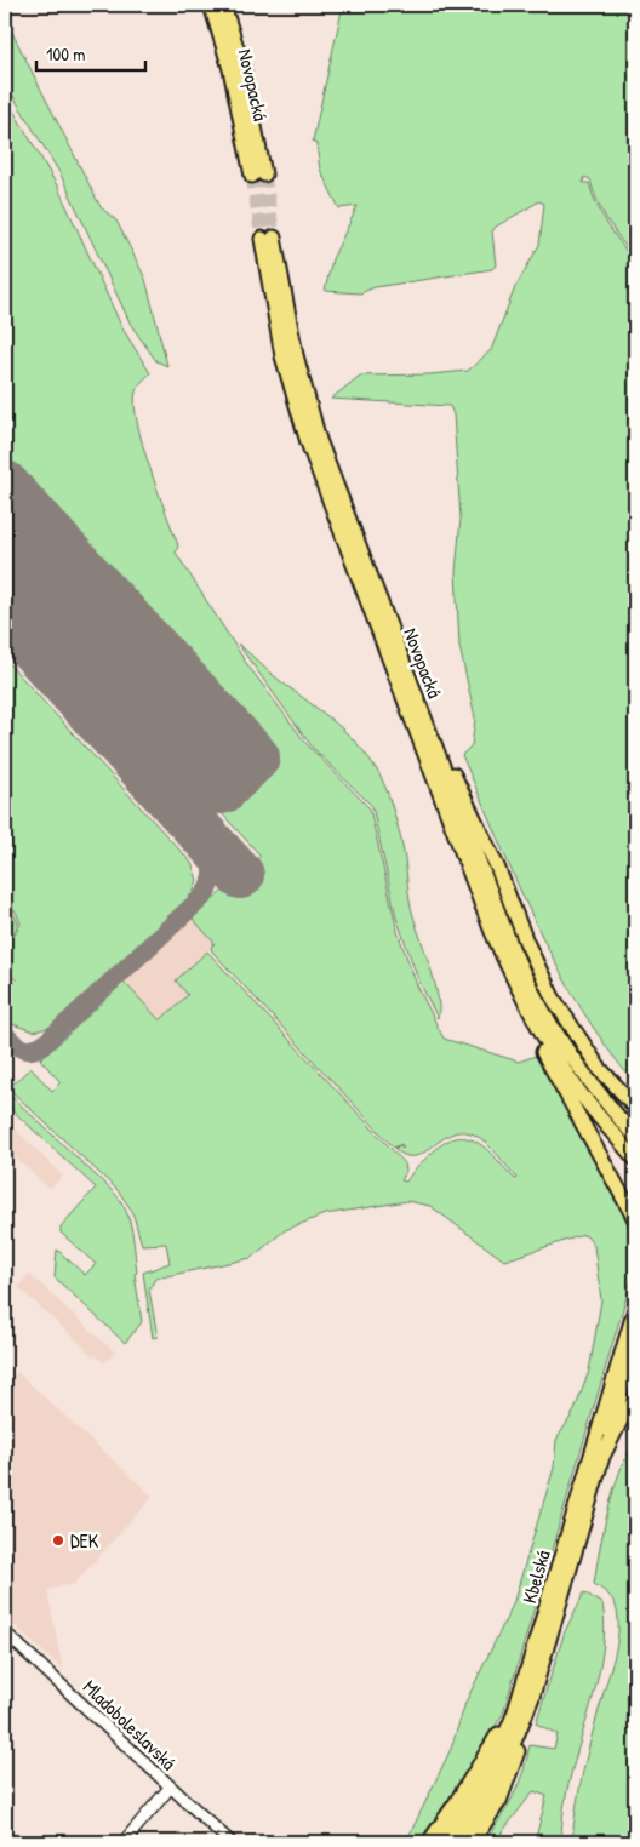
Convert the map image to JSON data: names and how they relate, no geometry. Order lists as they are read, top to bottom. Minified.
{"streets":{"highway":["Novopacká","Kbelská"],"main road":["Mladoboleslavská"]},"places":["DEK"],"scale_bar":"100 m"}
